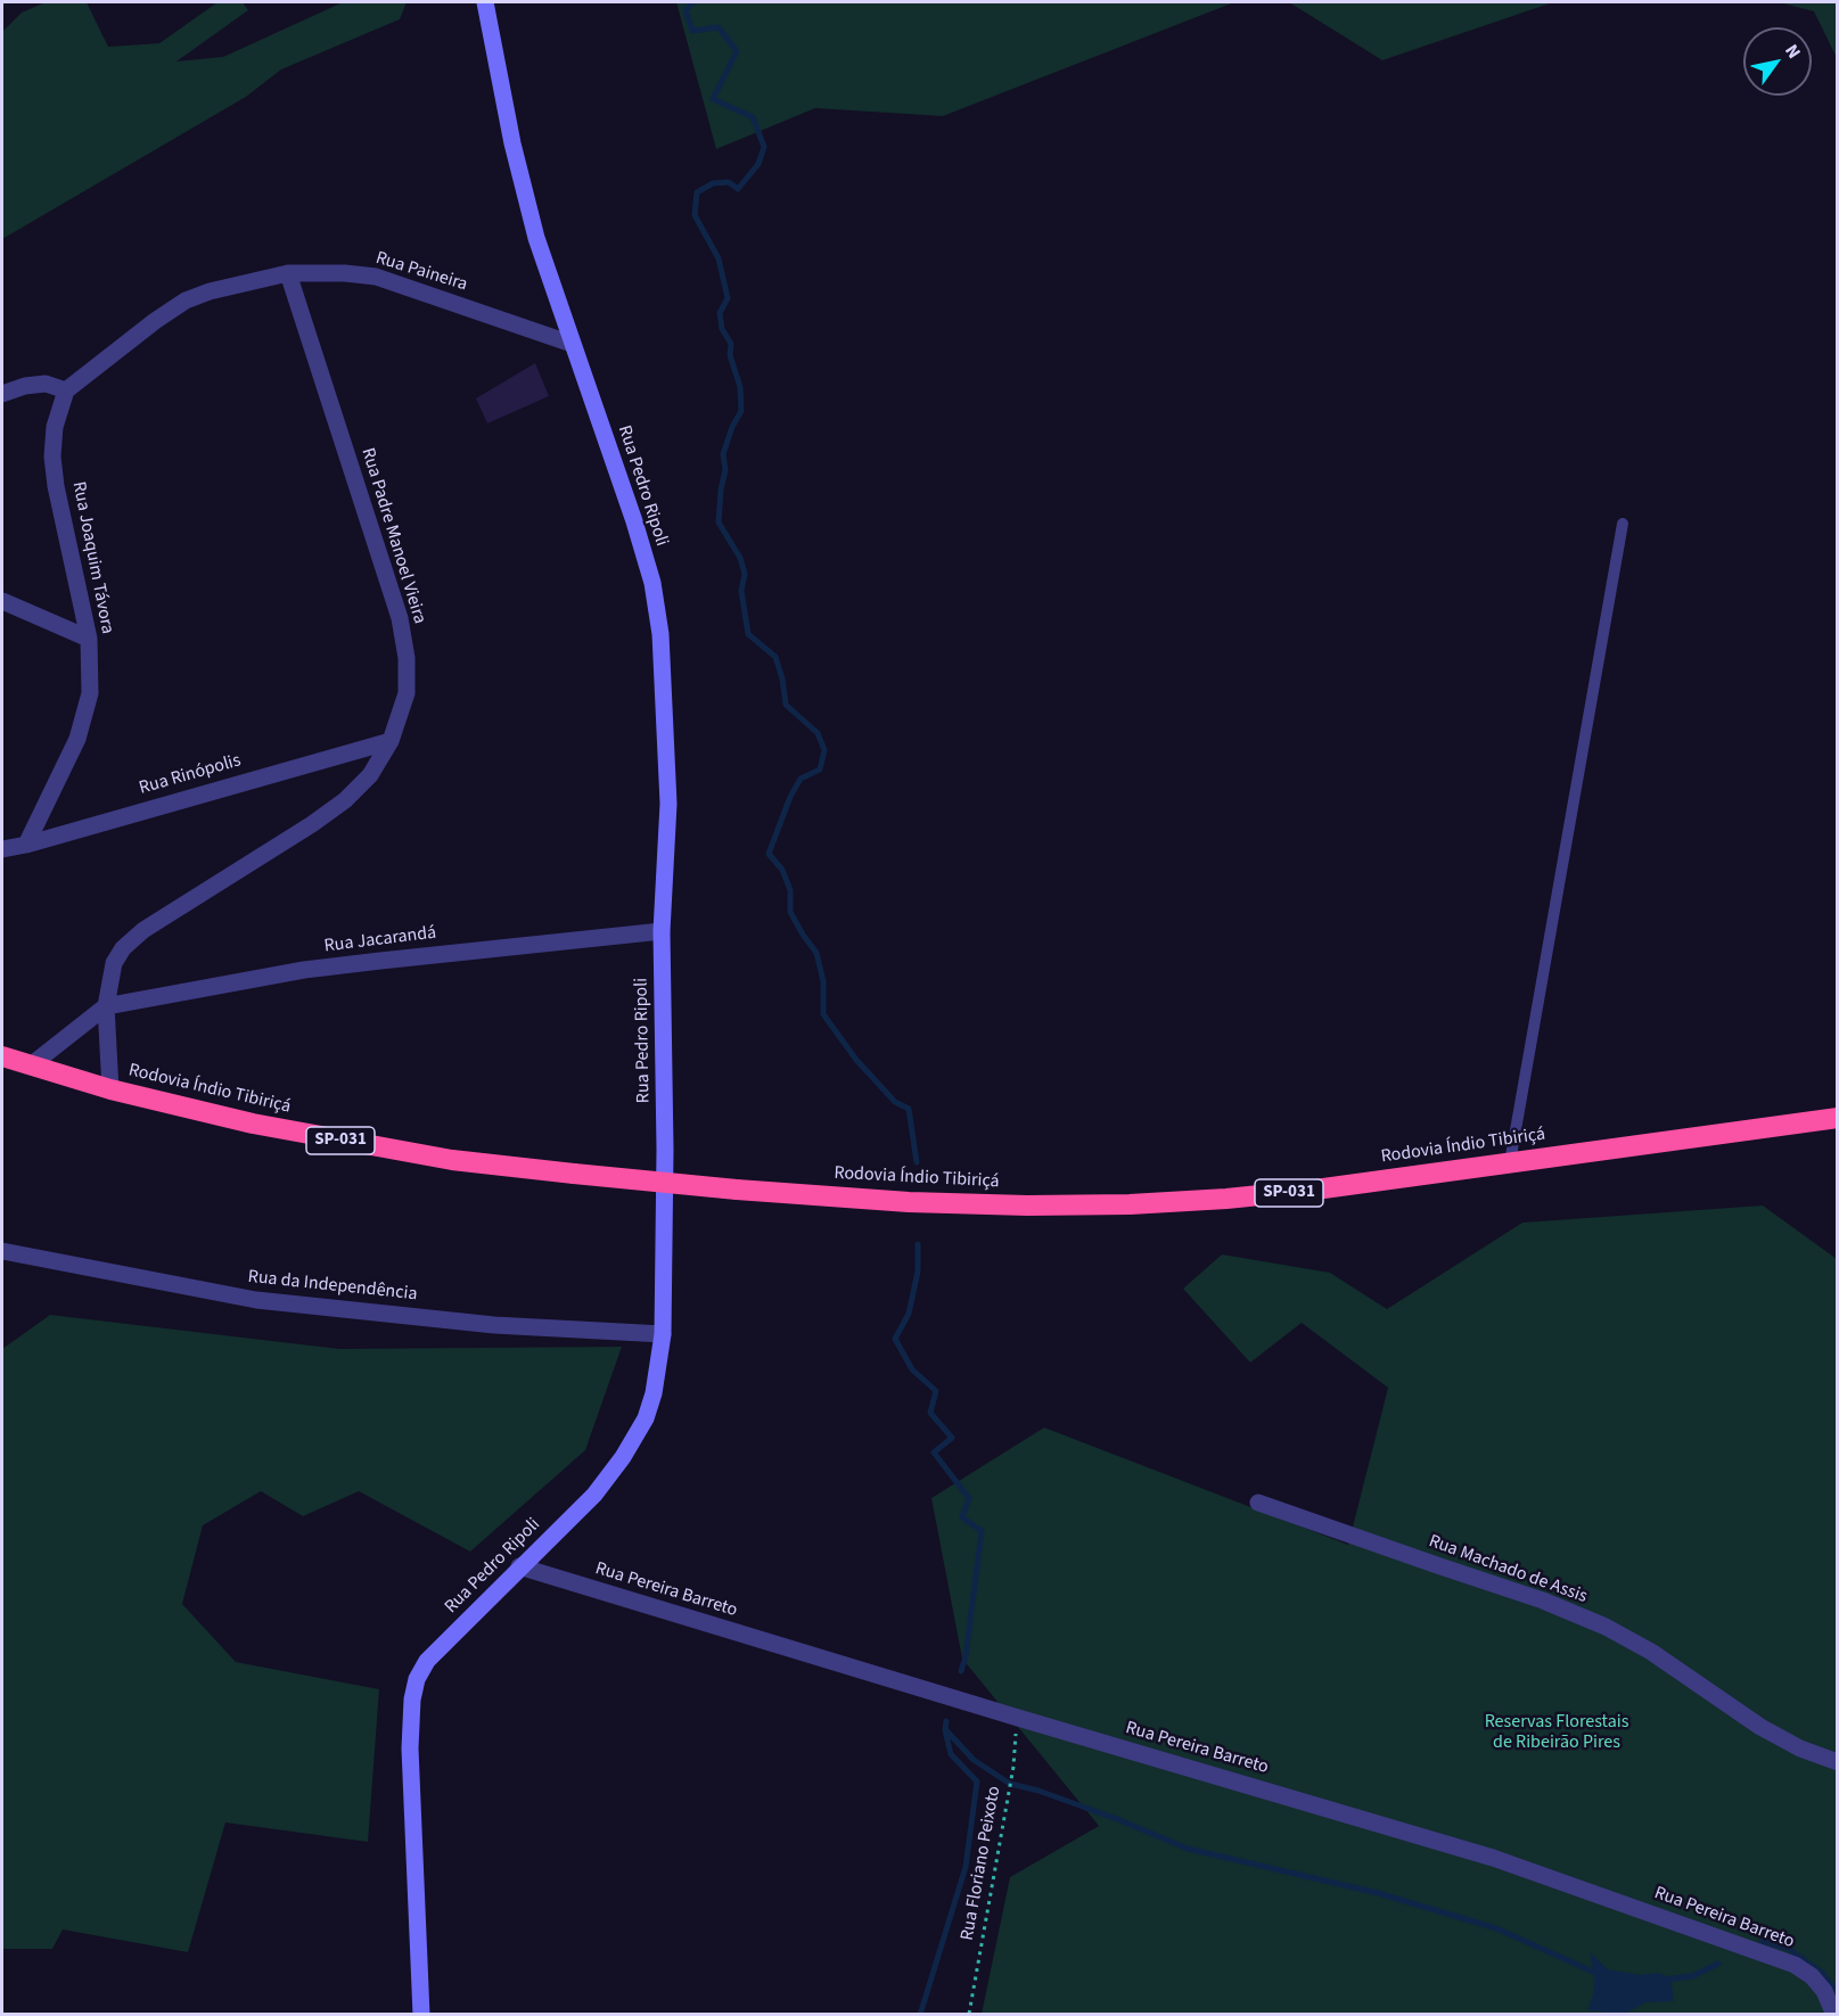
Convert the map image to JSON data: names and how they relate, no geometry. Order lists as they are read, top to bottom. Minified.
{"streets":{"highway":["Rodovia Índio Tibiriçá","SP-031"],"street":["Rua Paineira","Rua Pedro Ripoli","Rua Padre Manoel Vieira","Rua Joaquim Távora","Rua Rinópolis","Rua Jacarandá","Rua da Independência","Rua Machado de Assis","Rua Pereira Barreto"],"path":["Rua Floriano Peixoto"]},"crossings":[["Rua Paineira","Rua Pedro Ripoli"],["Rua Paineira","Rua Padre Manoel Vieira"],["Rua Paineira","Rua Joaquim Távora"],["Rua Pedro Ripoli","Rua Jacarandá"],["Rua Pedro Ripoli","Rua da Independência"],["Rua Pedro Ripoli","Rua Pereira Barreto"],["Rua Padre Manoel Vieira","Rua Rinópolis"],["Rua Padre Manoel Vieira","Rua Jacarandá"],["Rua Padre Manoel Vieira","Rodovia Índio Tibiriçá"],["Rua Joaquim Távora","Rua Rinópolis"],["Rua Pereira Barreto","Rua Floriano Peixoto"]],"parks":["Reservas Florestais de Ribeirão Pires"],"north":"top right"}
